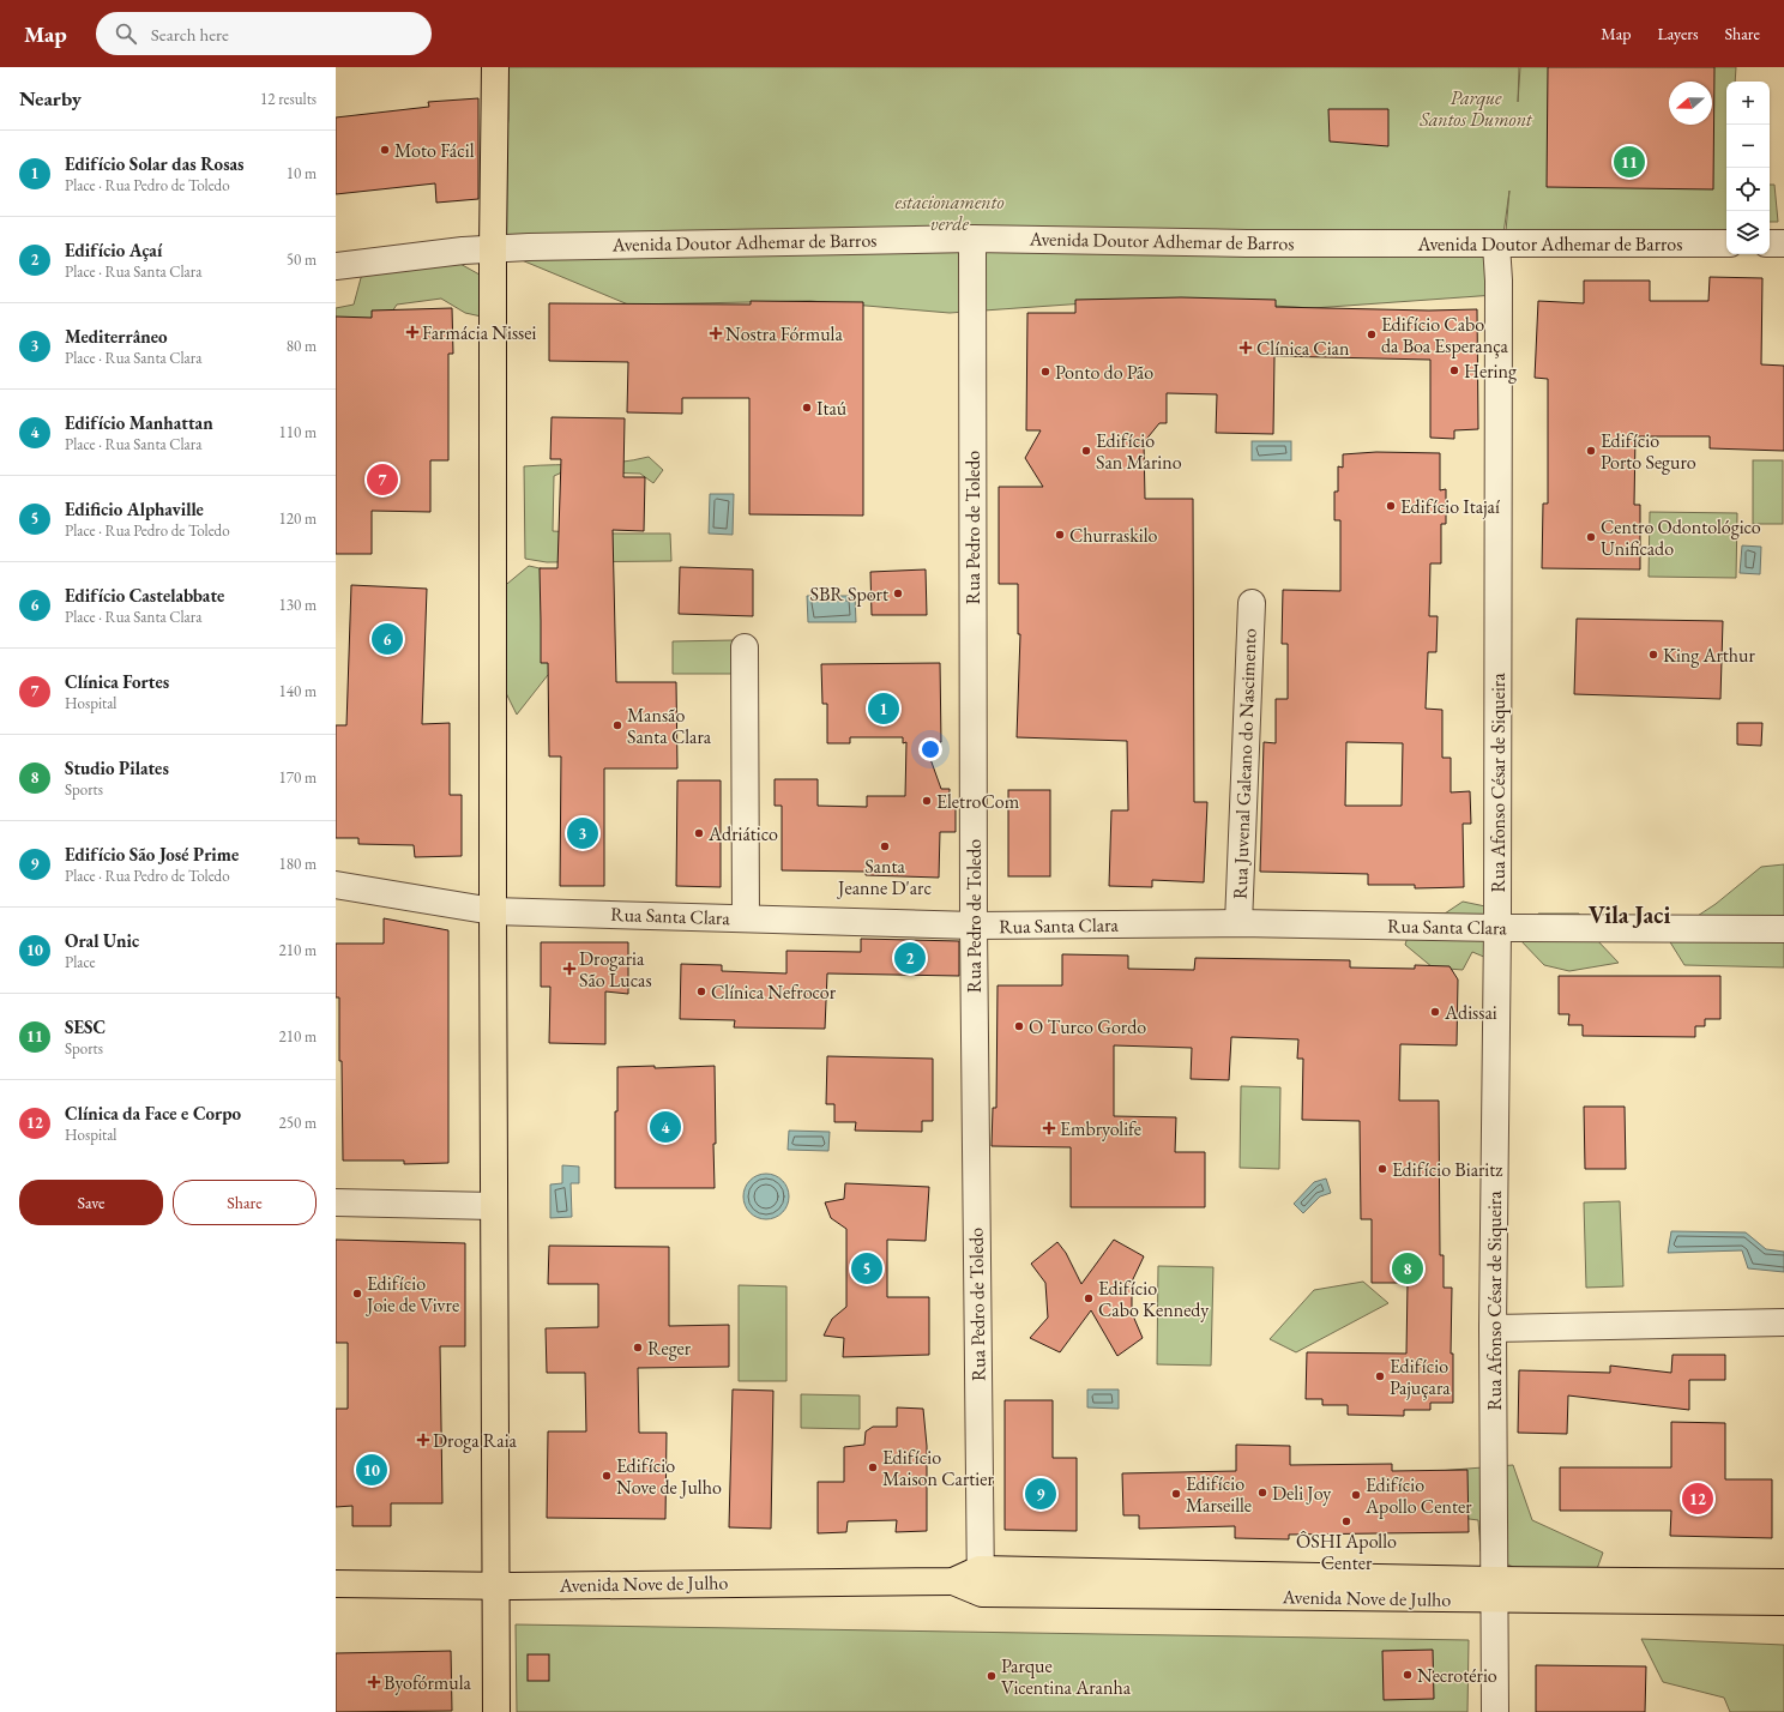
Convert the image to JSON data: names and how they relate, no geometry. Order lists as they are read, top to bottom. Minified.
{"streets":{"main road":["Avenida Nove de Julho"],"street":["Avenida Doutor Adhemar de Barros","Rua Pedro de Toledo","Rua Juvenal Galeano do Nascimento","Rua Afonso César de Siqueira","Rua Santa Clara"]},"crossings":[["Avenida Doutor Adhemar de Barros","Rua Pedro de Toledo"],["Avenida Doutor Adhemar de Barros","Rua Afonso César de Siqueira"],["Rua Pedro de Toledo","Rua Santa Clara"],["Rua Pedro de Toledo","Avenida Nove de Julho"],["Rua Juvenal Galeano do Nascimento","Rua Santa Clara"],["Rua Afonso César de Siqueira","Rua Santa Clara"],["Rua Afonso César de Siqueira","Avenida Nove de Julho"]],"districts":["Vila Jaci"],"parks":["Parque Santos Dumont","estacionamento verde"],"places":{"other":["Moto Fácil","Edifício Cabo da Boa Esperança","Hering","Ponto do Pão","Itaú","Edifício San Marino","Edifício Porto Seguro","Edifício Itajaí","Churraskilo","Centro Odontológico Unificado","SBR Sport","King Arthur","Mansão Santa Clara","EletroCom","Adriático","Santa Jeanne D'arc","Clínica Nefrocor","Adissai","O Turco Gordo","Edifício Biaritz","Edifício Joie de Vivre","Edifício Cabo Kennedy","Reger","Edifício Pajuçara","Edifício Maison Cartier","Edifício Nove de Julho","Deli Joy","Edifício Marseille","Edifício Apollo Center","ÔSHI Apollo Center","Necrotério","Parque Vicentina Aranha"],"health":["Farmácia Nissei","Nostra Fórmula","Clínica Cian","Drogaria São Lucas","Embryolife","Droga Raia","Byofórmula"]},"north":"left","page":{"header":"Map","search":"Search here","nav":["Map","Layers","Share"],"heading":["Nearby","12 results"],"map_buttons":["+","−"],"list":[{"mark":"1","name":"Edifício Solar das Rosas","note":"Place · Rua Pedro de Toledo","value":"10 m"},{"mark":"2","name":"Edifício Açaí","note":"Place · Rua Santa Clara","value":"50 m"},{"mark":"3","name":"Mediterrâneo","note":"Place · Rua Santa Clara","value":"80 m"},{"mark":"4","name":"Edifício Manhattan","note":"Place · Rua Santa Clara","value":"110 m"},{"mark":"5","name":"Edificio Alphaville","note":"Place · Rua Pedro de Toledo","value":"120 m"},{"mark":"6","name":"Edifício Castelabbate","note":"Place · Rua Santa Clara","value":"130 m"},{"mark":"7","name":"Clínica Fortes","note":"Hospital","value":"140 m"},{"mark":"8","name":"Studio Pilates","note":"Sports","value":"170 m"},{"mark":"9","name":"Edifício São José Prime","note":"Place · Rua Pedro de Toledo","value":"180 m"},{"mark":"10","name":"Oral Unic","note":"Place","value":"210 m"},{"mark":"11","name":"SESC","note":"Sports","value":"210 m"},{"mark":"12","name":"Clínica da Face e Corpo","note":"Hospital","value":"250 m"}],"pins":["11","7","6","1","3","2","4","5","8","10","9","12"],"buttons":["Save","Share"]}}
